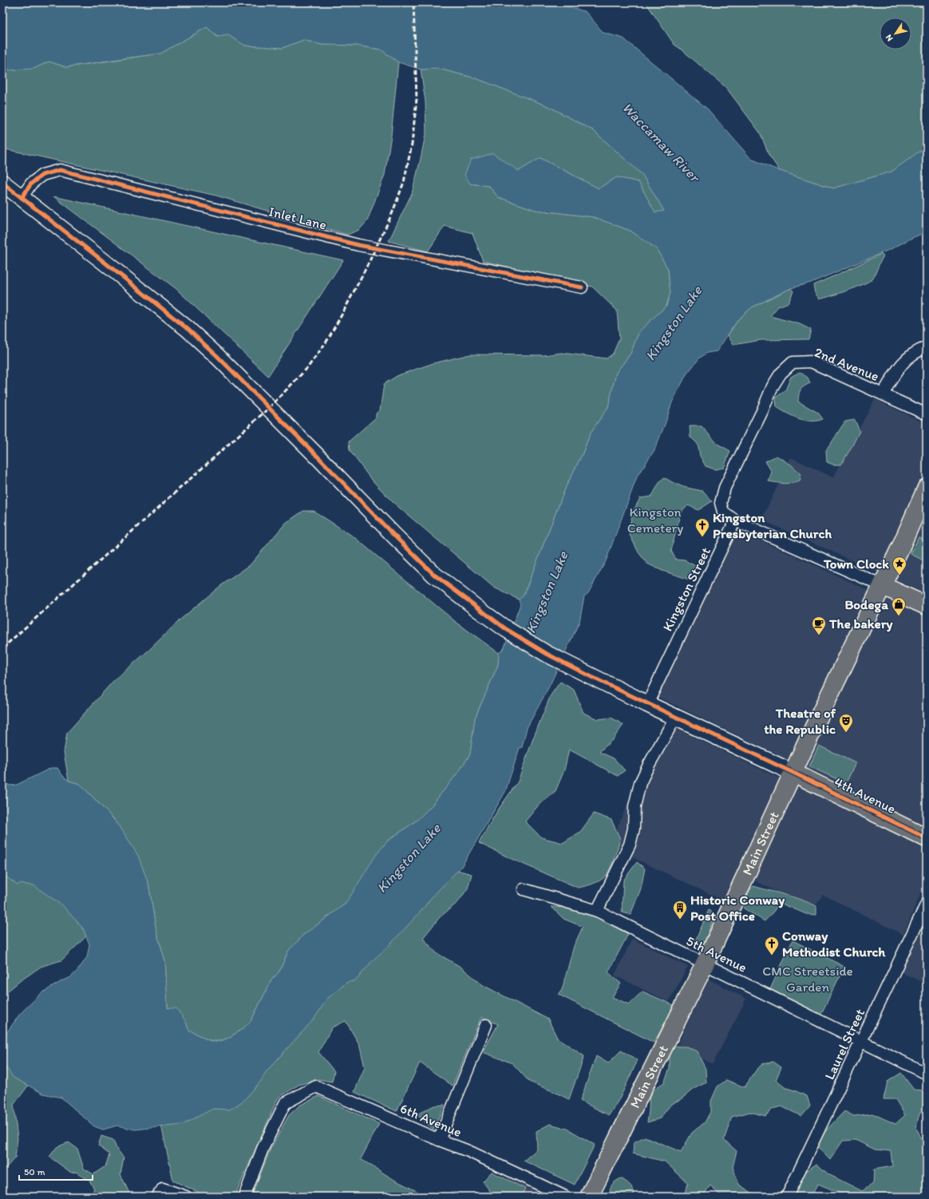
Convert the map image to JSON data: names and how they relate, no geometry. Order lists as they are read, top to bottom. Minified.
{"streets":{"main road":["4th Avenue","Main Street"],"street":["Inlet Lane","2nd Avenue","Kingston Street","5th Avenue","Laurel Street","6th Avenue"]},"crossings":[["2nd Avenue","Kingston Street"],["4th Avenue","Main Street"],["Main Street","5th Avenue"],["5th Avenue","Laurel Street"]],"water":["Waccamaw River","Kingston Lake"],"parks":["Kingston Cemetery","CMC Streetside Garden"],"places":{"church":["Kingston Presbyterian Church","Conway Methodist Church"],"place":["Town Clock"],"shop":["Bodega"],"cafe":["The bakery"],"theatre":["Theatre of the Republic"],"building":["Historic Conway Post Office"]},"scale_bar":"50 m","north":"bottom left"}
